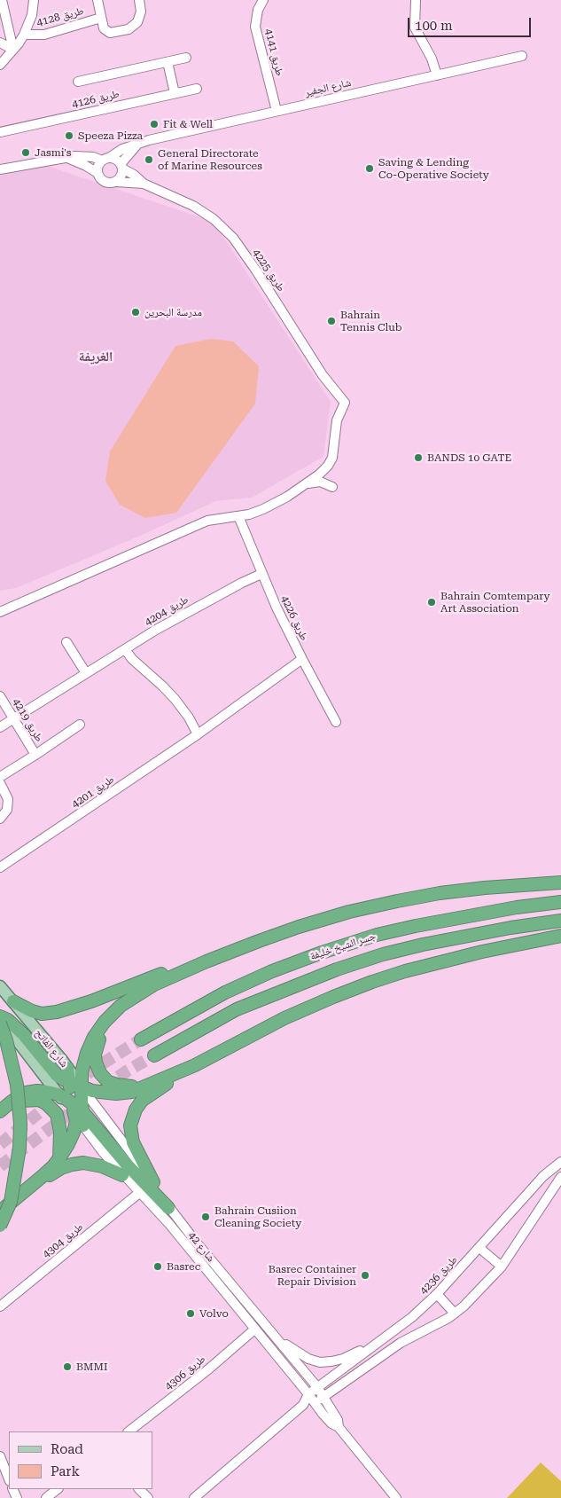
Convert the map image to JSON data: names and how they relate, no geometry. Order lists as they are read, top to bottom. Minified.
{"streets":{"highway":["جسر الشيخ خليفة"],"main road":["شارع الفاتح"],"street":["طريق 4128","طريق 4141","شارع الجفير","طريق 4126","طريق 4225","طريق 4204","طريق 4226","طريق 4219","طريق 4201","طريق 4304","شارع 42","طريق 4236","طريق 4306"]},"crossings":[["طريق 4141","شارع الجفير"],["شارع الجفير","طريق 4225"],["طريق 4204","طريق 4226"],["طريق 4204","طريق 4219"],["طريق 4226","طريق 4201"],["شارع الفاتح","شارع 42"],["طريق 4304","شارع 42"],["شارع 42","طريق 4236"],["شارع 42","طريق 4306"]],"districts":["الغريفة"],"places":["Fit & Well","Speeza Pizza","Jasmi's","General Directorate of Marine Resources","Saving & Lending Co-Operative Society","مدرسة البحرين","Bahrain Tennis Club","BANDS 10 GATE","Bahrain Comtempary Art Association","Bahrain Cusiion Cleaning Society","Basrec","Basrec Container Repair Division","Volvo","BMMI"],"legend":["Road","Park"],"scale_bar":"100 m"}
